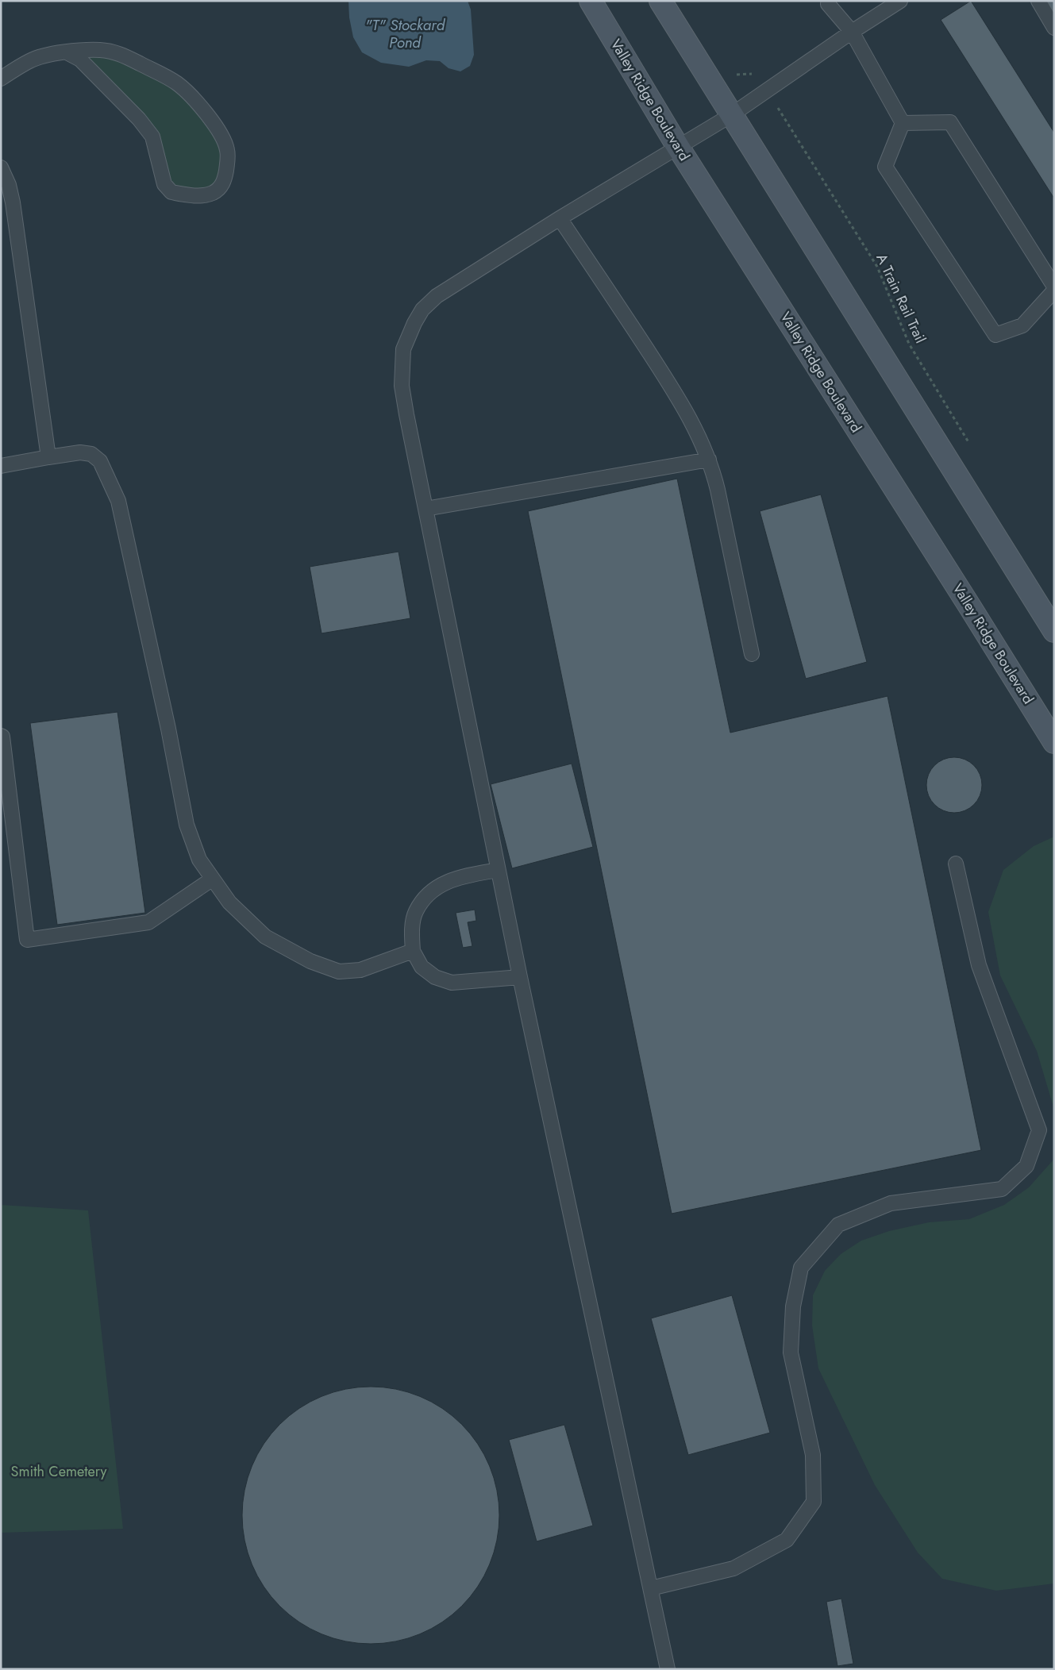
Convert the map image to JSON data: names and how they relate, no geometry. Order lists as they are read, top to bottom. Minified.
{"streets":{"main road":["Valley Ridge Boulevard"],"path":["A Train Rail Trail"]},"water":["\"T\" Stockard Pond"],"parks":["Smith Cemetery"]}
